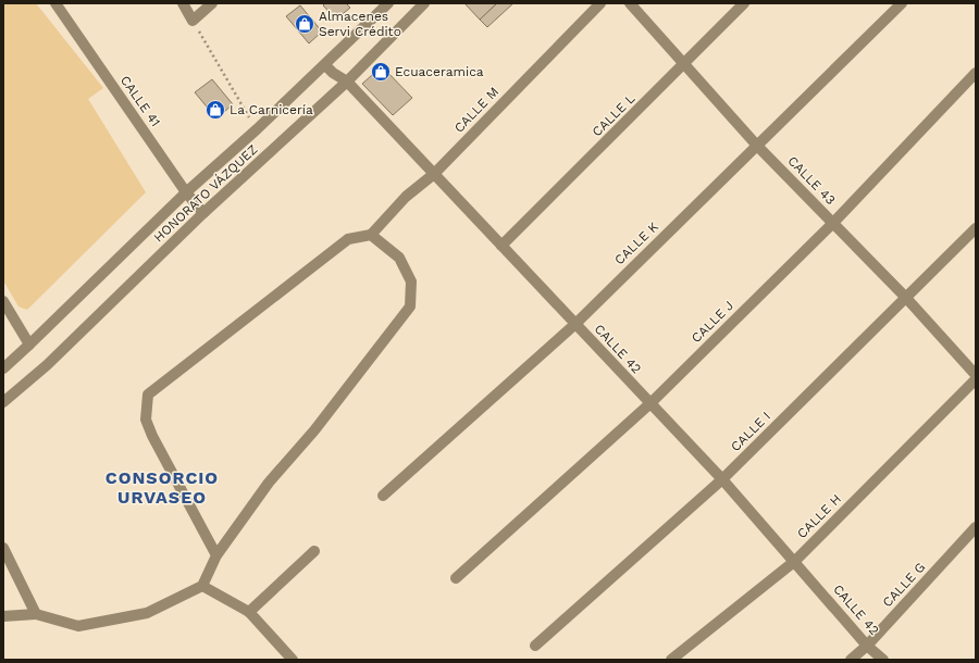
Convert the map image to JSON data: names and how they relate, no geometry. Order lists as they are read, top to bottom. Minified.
{"streets":{"street":["CALLE 41","CALLE M","CALLE L","CALLE 43","HONORATO VÁZQUEZ","CALLE K","CALLE J","CALLE 42","CALLE I","CALLE H","CALLE G"]},"crossings":[["CALLE 41","HONORATO VÁZQUEZ"],["CALLE M","CALLE 42"],["CALLE L","CALLE 43"],["CALLE L","CALLE 42"],["CALLE 43","CALLE K"],["CALLE 43","CALLE J"],["CALLE 43","CALLE I"],["HONORATO VÁZQUEZ","CALLE 42"],["CALLE K","CALLE 42"],["CALLE J","CALLE 42"],["CALLE 42","CALLE I"],["CALLE 42","CALLE H"],["CALLE 42","CALLE G"]],"districts":["CONSORCIO URVASEO"],"places":{"shop":["Almacenes Servi Crédito","Ecuaceramica","La Carnicería"]}}
